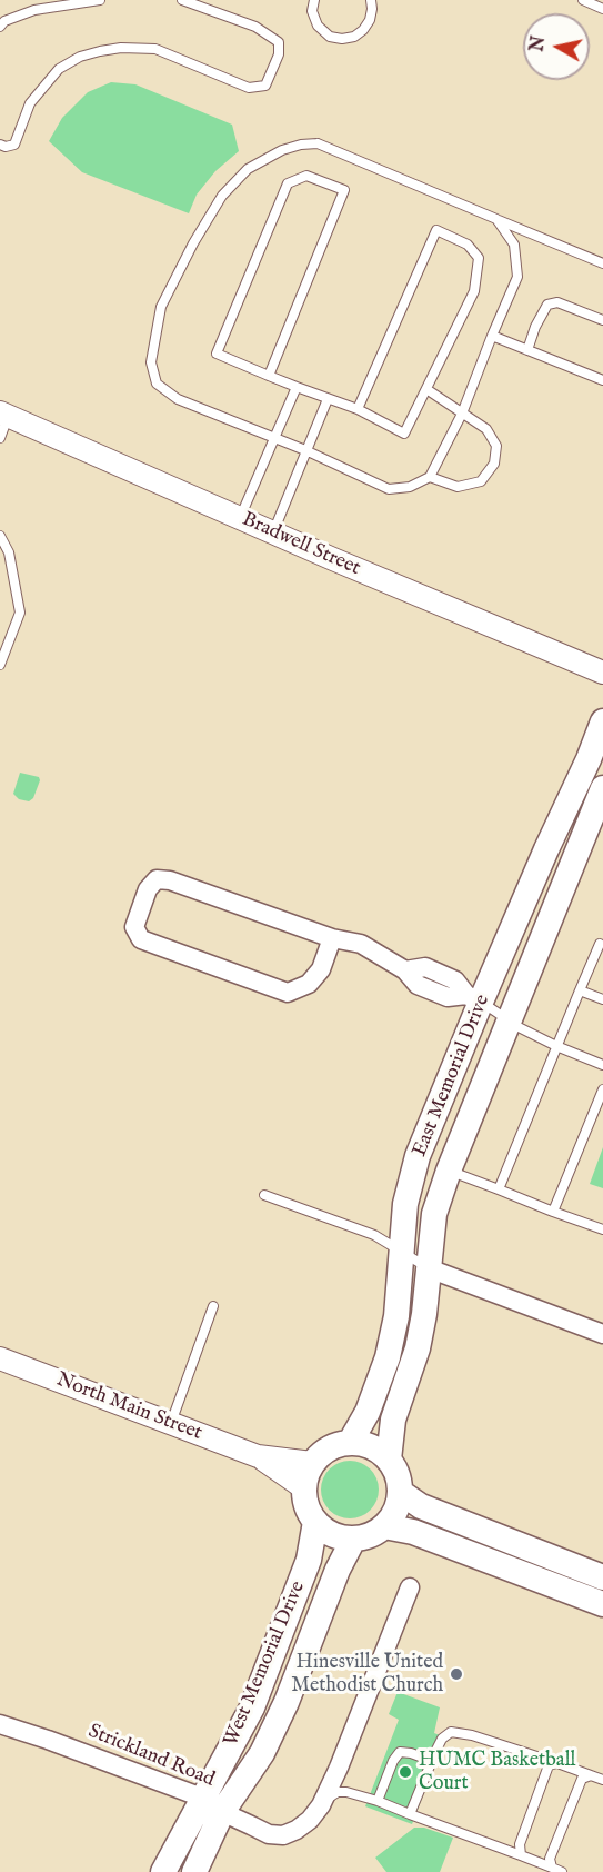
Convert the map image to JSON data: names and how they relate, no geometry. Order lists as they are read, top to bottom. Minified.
{"streets":{"main road":["East Memorial Drive","West Memorial Drive"],"street":["Bradwell Street","North Main Street","Strickland Road"]},"crossings":[["East Memorial Drive","North Main Street"],["East Memorial Drive","West Memorial Drive"],["North Main Street","West Memorial Drive"],["West Memorial Drive","Strickland Road"]],"places":["Hinesville United Methodist Church","HUMC Basketball Court"],"north":"left"}
